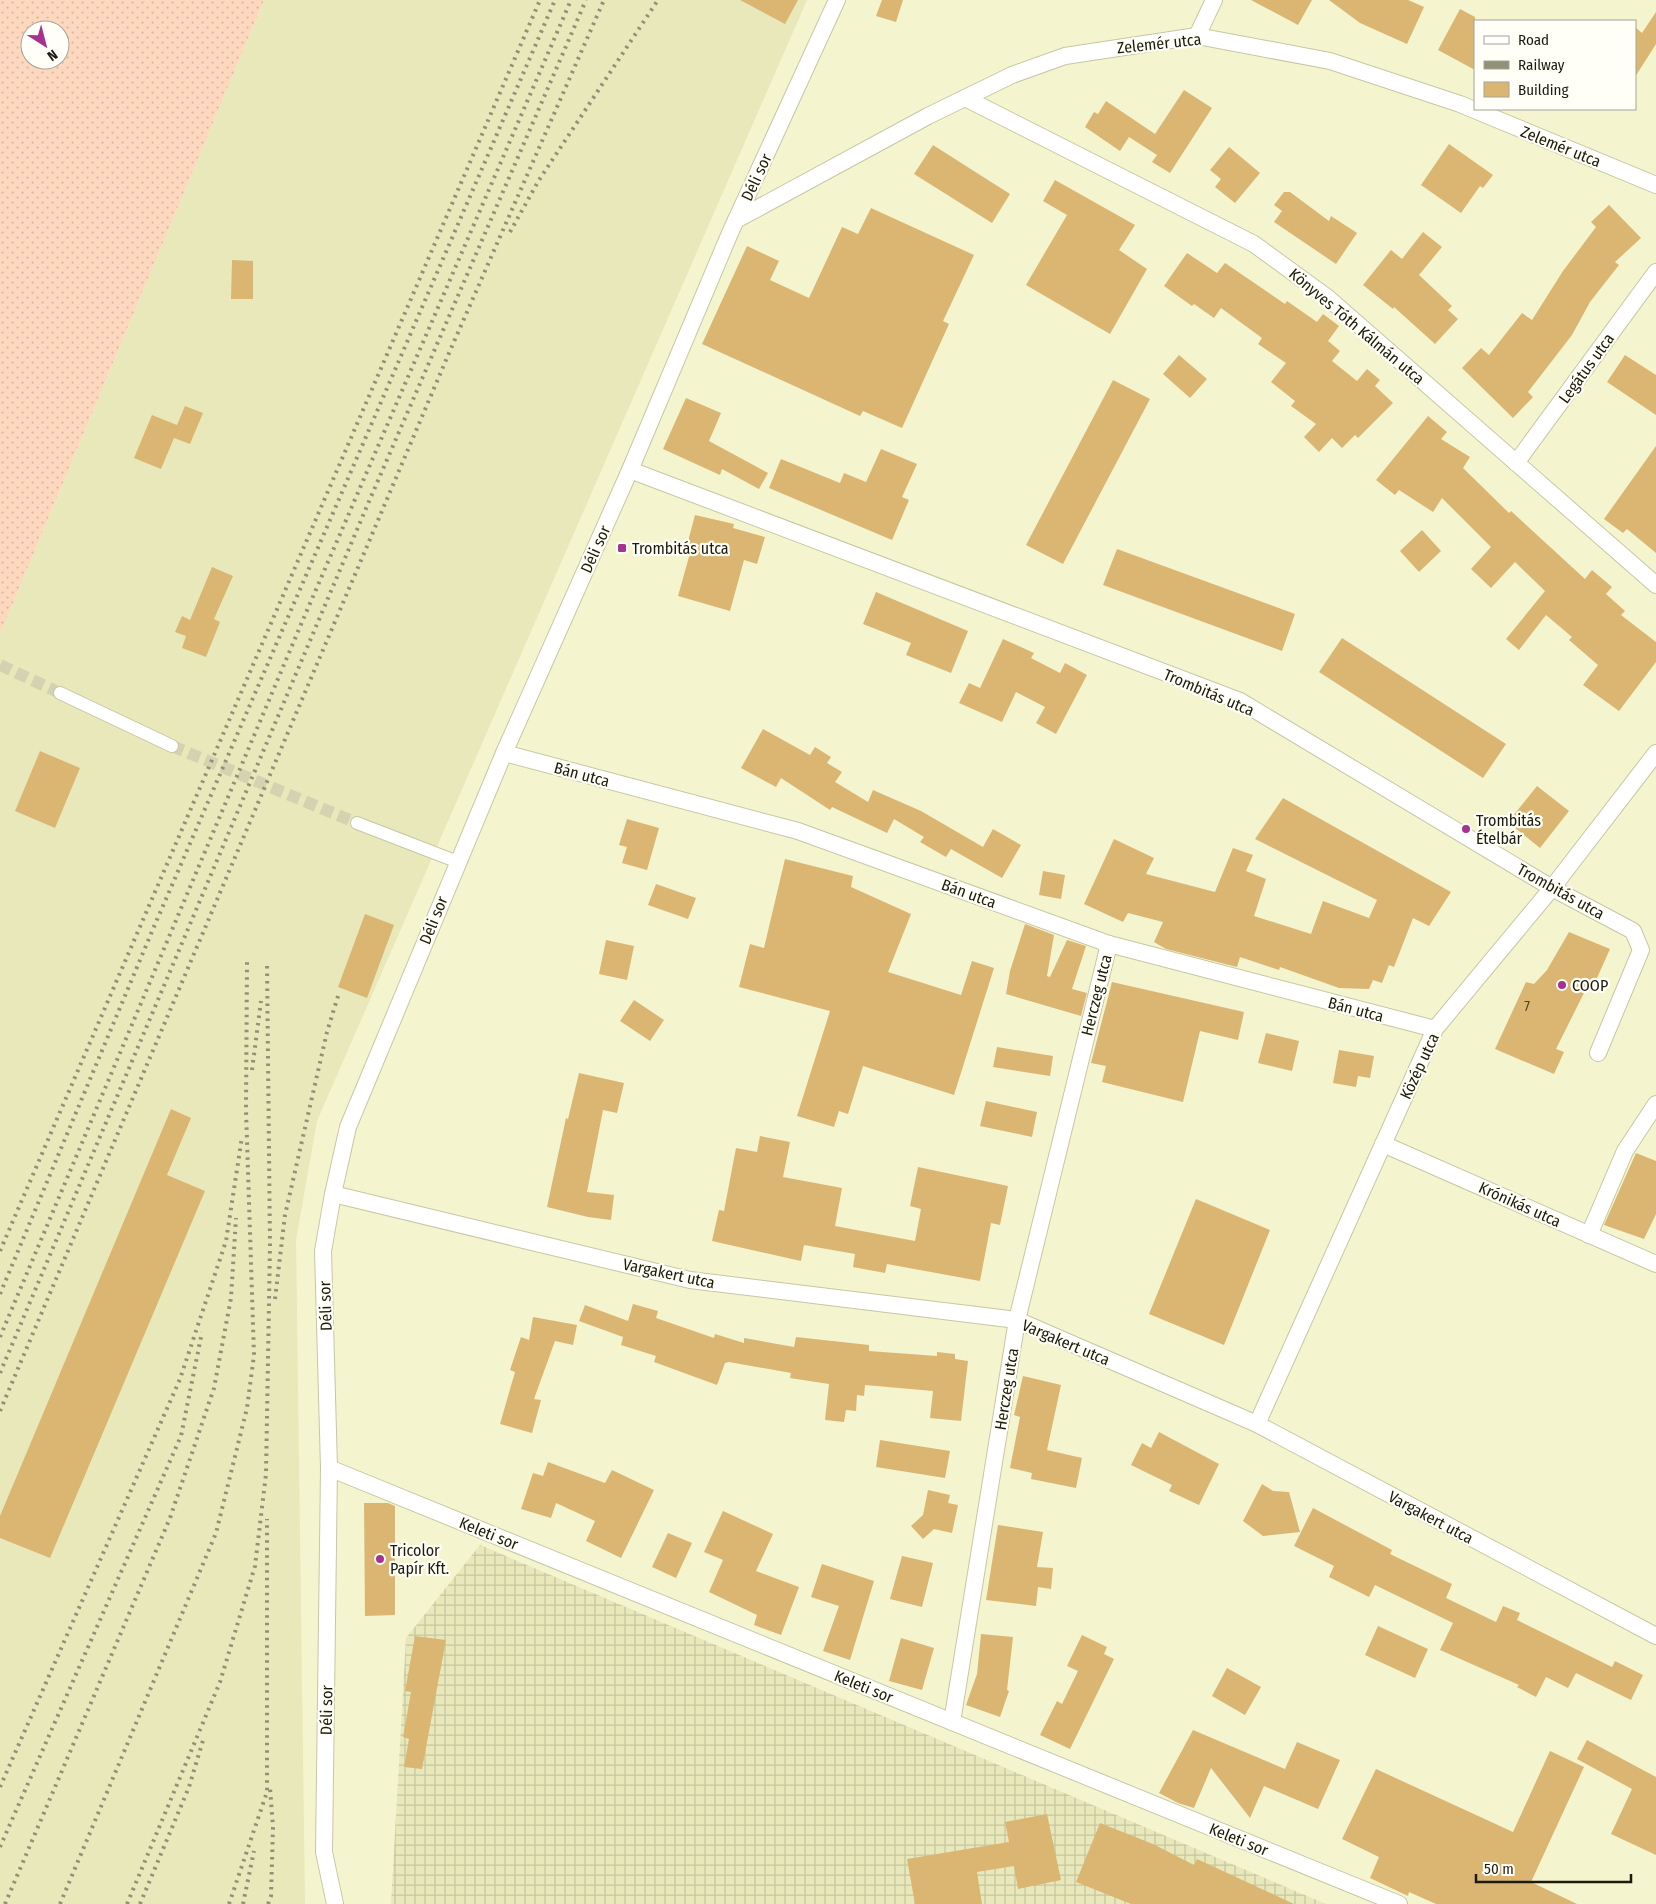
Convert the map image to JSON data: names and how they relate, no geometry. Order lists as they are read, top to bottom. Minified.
{"streets":{"street":["Zelemér utca","Déli sor","Könyves Tóth Kálmán utca","Legátus utca","Trombitás utca","Bán utca","Herczeg utca","Közép utca","Krónikás utca","Vargakert utca","Keleti sor"]},"crossings":[["Zelemér utca","Déli sor"],["Zelemér utca","Könyves Tóth Kálmán utca"],["Déli sor","Trombitás utca"],["Déli sor","Bán utca"],["Déli sor","Vargakert utca"],["Déli sor","Keleti sor"],["Könyves Tóth Kálmán utca","Legátus utca"],["Trombitás utca","Közép utca"],["Bán utca","Herczeg utca"],["Bán utca","Közép utca"],["Herczeg utca","Vargakert utca"],["Herczeg utca","Keleti sor"],["Közép utca","Krónikás utca"],["Közép utca","Vargakert utca"]],"places":{"transit":["Trombitás utca"],"other":["Trombitás Ételbár","COOP","Tricolor Papír Kft."]},"house_numbers":["7"],"legend":["Road","Railway","Building"],"scale_bar":"50 m","north":"bottom right"}
